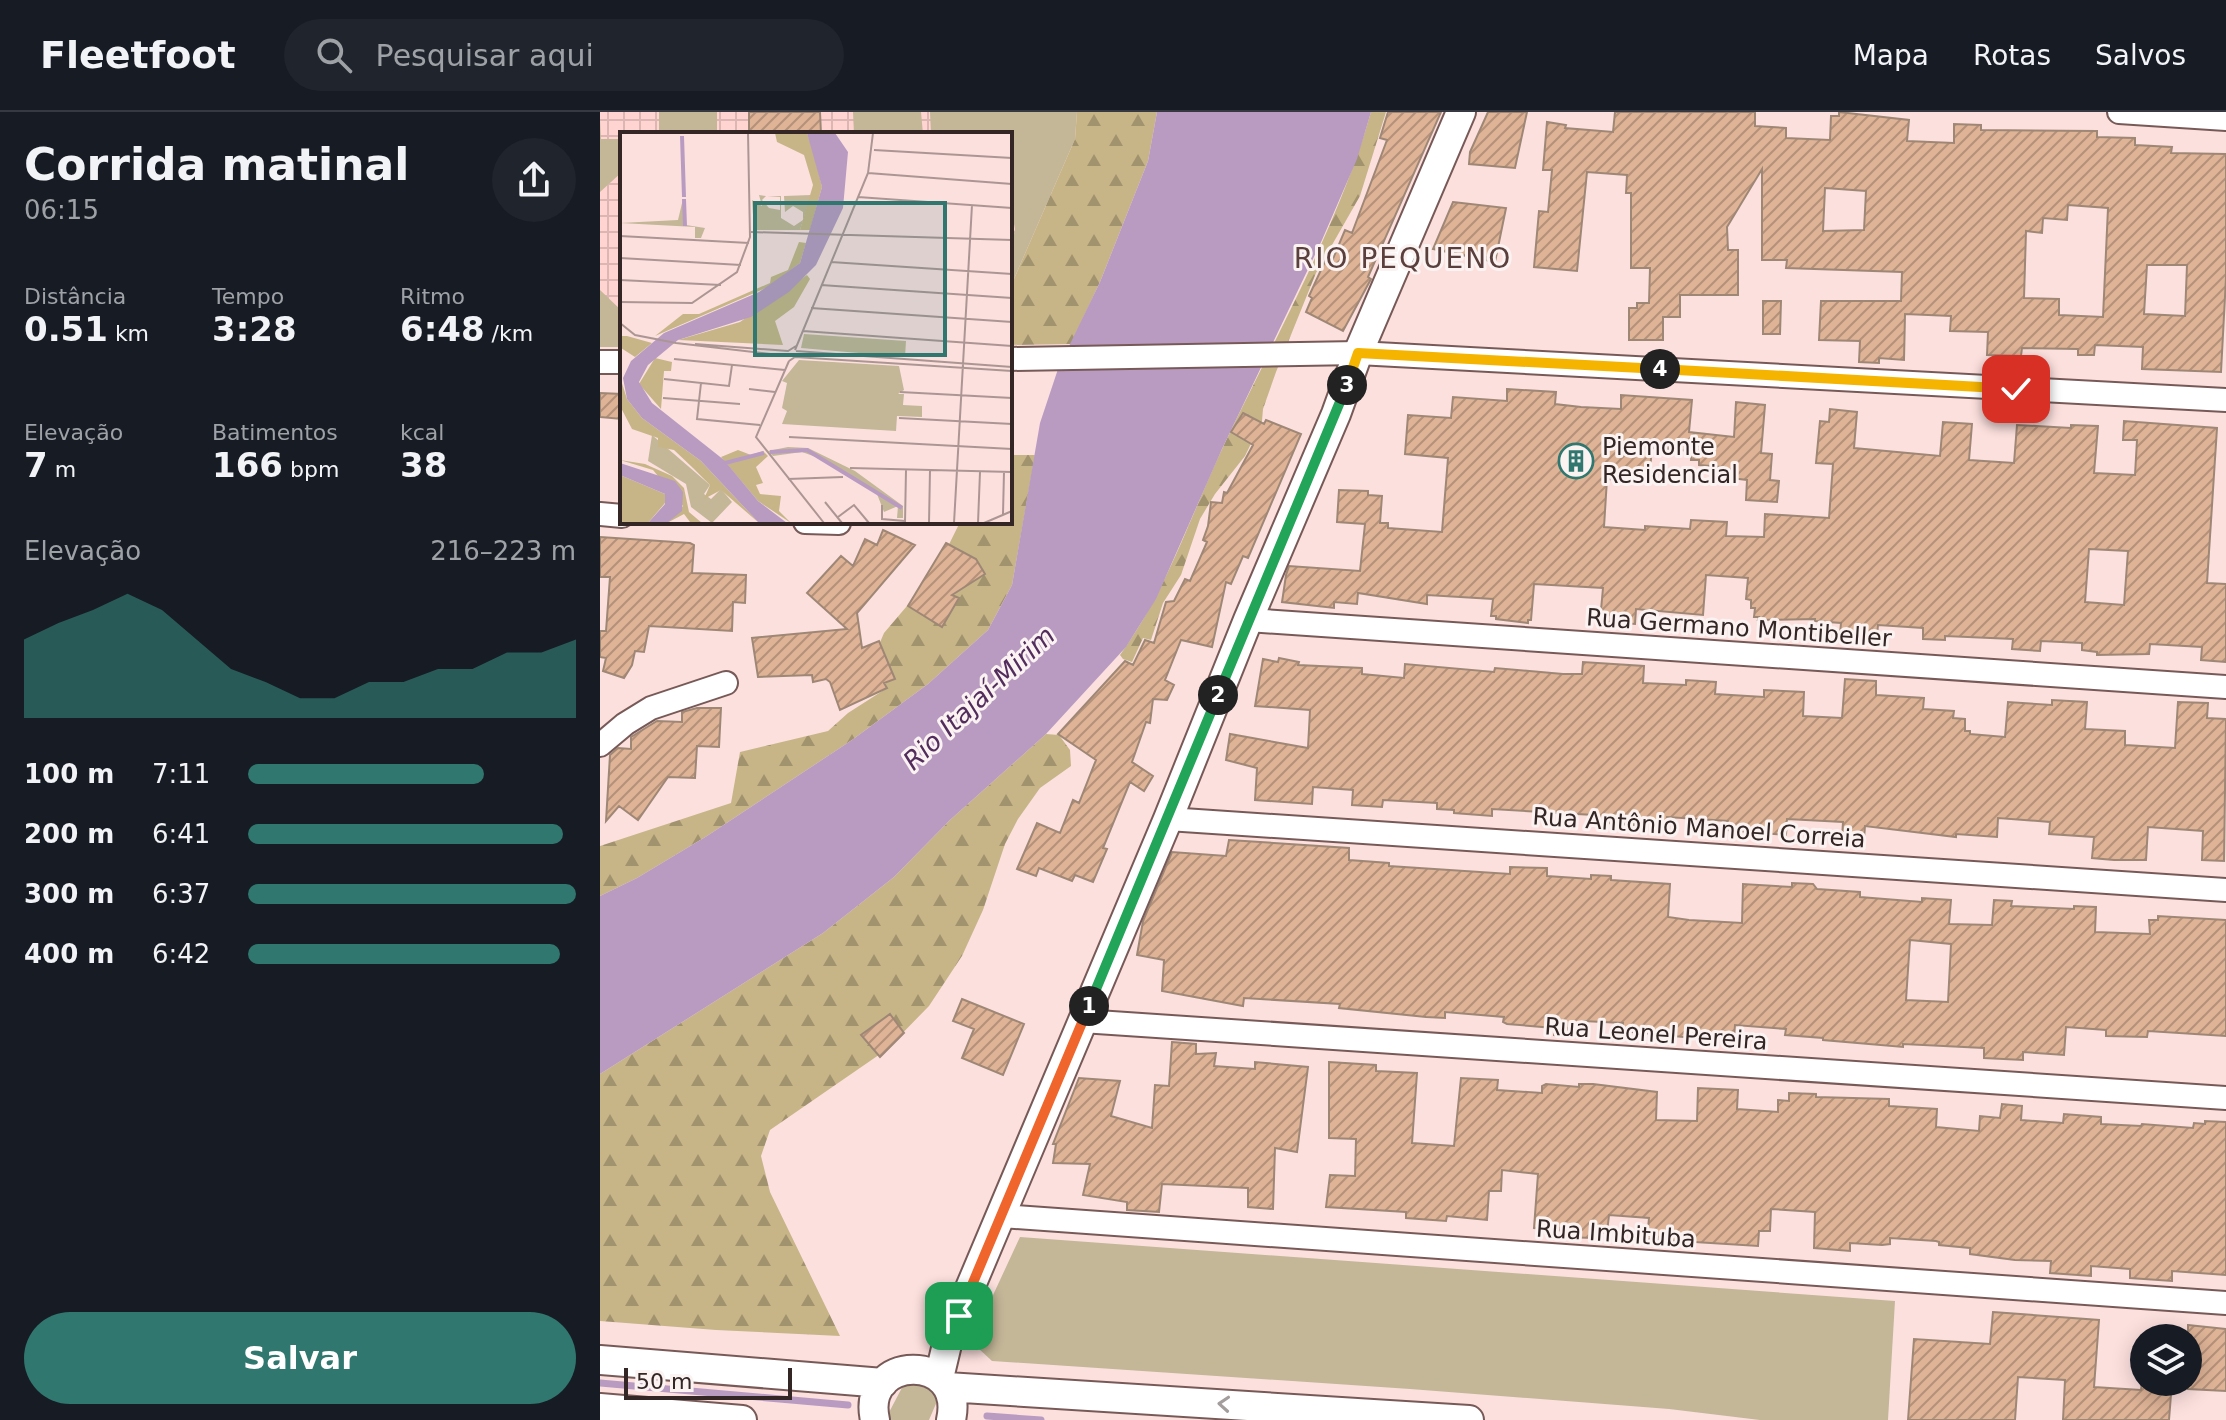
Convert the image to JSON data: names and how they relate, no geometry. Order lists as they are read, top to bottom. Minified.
{"streets":{"street":["Rua Germano Montibeller","Rua Antônio Manoel Correia","Rua Leonel Pereira","Rua Imbituba"]},"districts":["RIO PEQUENO"],"water":["Rio Itajaí-Mirim"],"places":{"building":["Piemonte Residencial"]},"scale_bar":"50 m","page":{"header":"Fleetfoot","search":"Pesquisar aqui","nav":["Mapa","Rotas","Salvos"],"heading":["Corrida matinal","06:15"],"stats":[["Distância","0.51 km"],["Tempo","3:28"],["Ritmo","6:48 /km"],["Elevação","7 m"],["Batimentos","166 bpm"],["kcal","38"]],"pins":["4","3","2","1"],"chart":["Elevação","216–223 m"],"list":[{"name":"100 m","note":"7:11"},{"name":"200 m","note":"6:41"},{"name":"300 m","note":"6:37"},{"name":"400 m","note":"6:42"}],"buttons":"Salvar","scale":"50 m"}}
